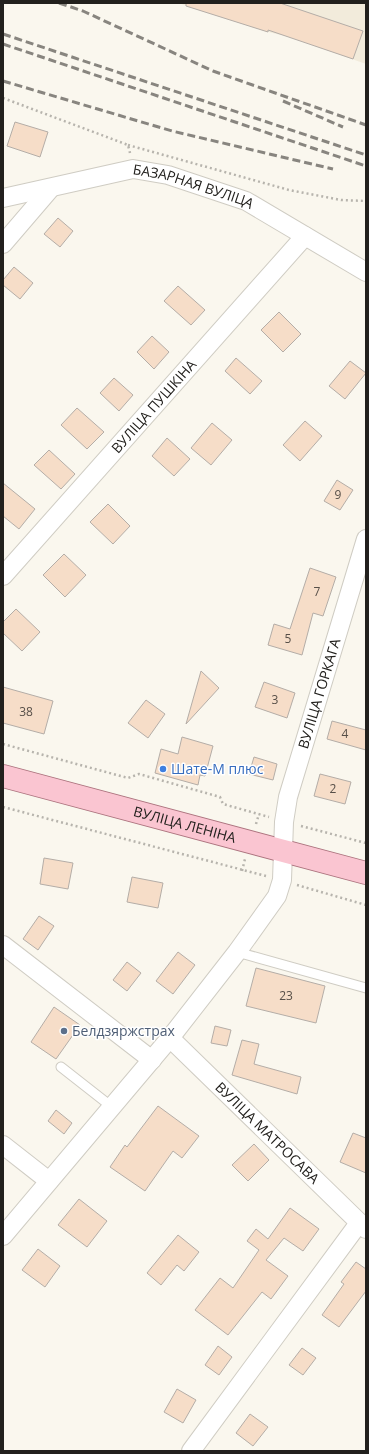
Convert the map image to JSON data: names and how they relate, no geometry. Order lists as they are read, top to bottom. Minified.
{"streets":{"main road":["ВУЛІЦА ЛЕНІНА"],"street":["БАЗАРНАЯ ВУЛІЦА","ВУЛІЦА ПУШКІНА","ВУЛІЦА ГОРКАГА","ВУЛІЦА МАТРОСАВА"]},"crossings":[["БАЗАРНАЯ ВУЛІЦА","ВУЛІЦА ПУШКІНА"],["ВУЛІЦА ГОРКАГА","ВУЛІЦА ЛЕНІНА"],["ВУЛІЦА ГОРКАГА","ВУЛІЦА МАТРОСАВА"]],"places":["Шате-М плюс","Белдзяржстрах"],"house_numbers":["9","7","5","3","38","4","2","23"]}
